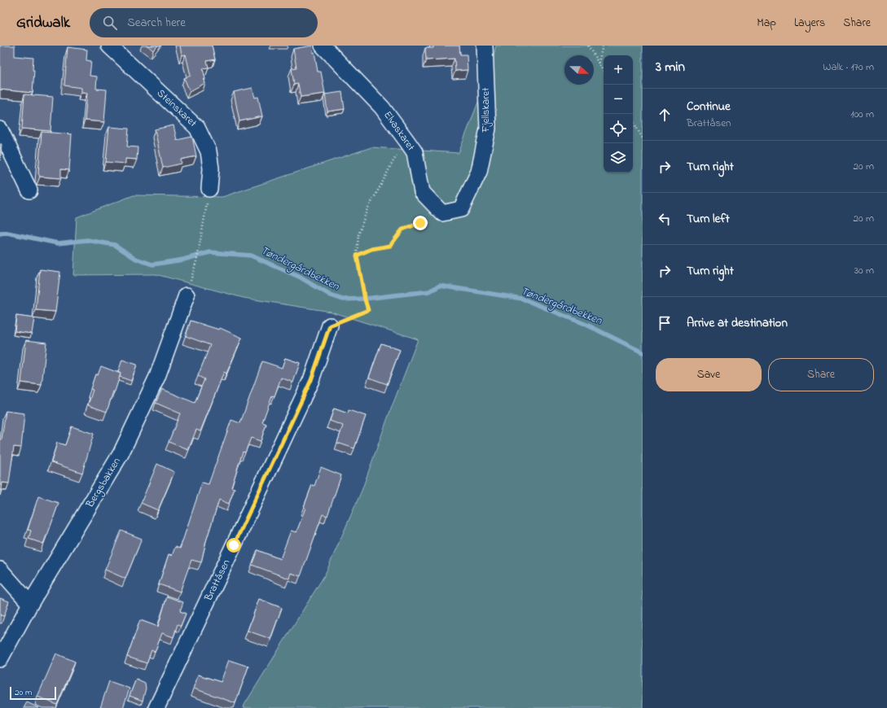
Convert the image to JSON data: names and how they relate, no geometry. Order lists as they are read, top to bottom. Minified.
{"streets":{"street":["Steinskaret","Fjellskaret","Elvaskaret","Bergsbakken","Brattåsen"]},"crossings":[["Fjellskaret","Elvaskaret"]],"water":["Tøndergårdbekken"],"scale_bar":"20 m","north":"right","page":{"header":"Gridwalk","search":"Search here","nav":["Map","Layers","Share"],"heading":["3 min","Walk · 170 m"],"map_buttons":["+","−"],"list":[["Continue","Brattåsen","100 m"],["Turn right","20 m"],["Turn left","20 m"],["Turn right","30 m"],"Arrive at destination"],"buttons":["Save","Share"],"scale":"20 m"}}
